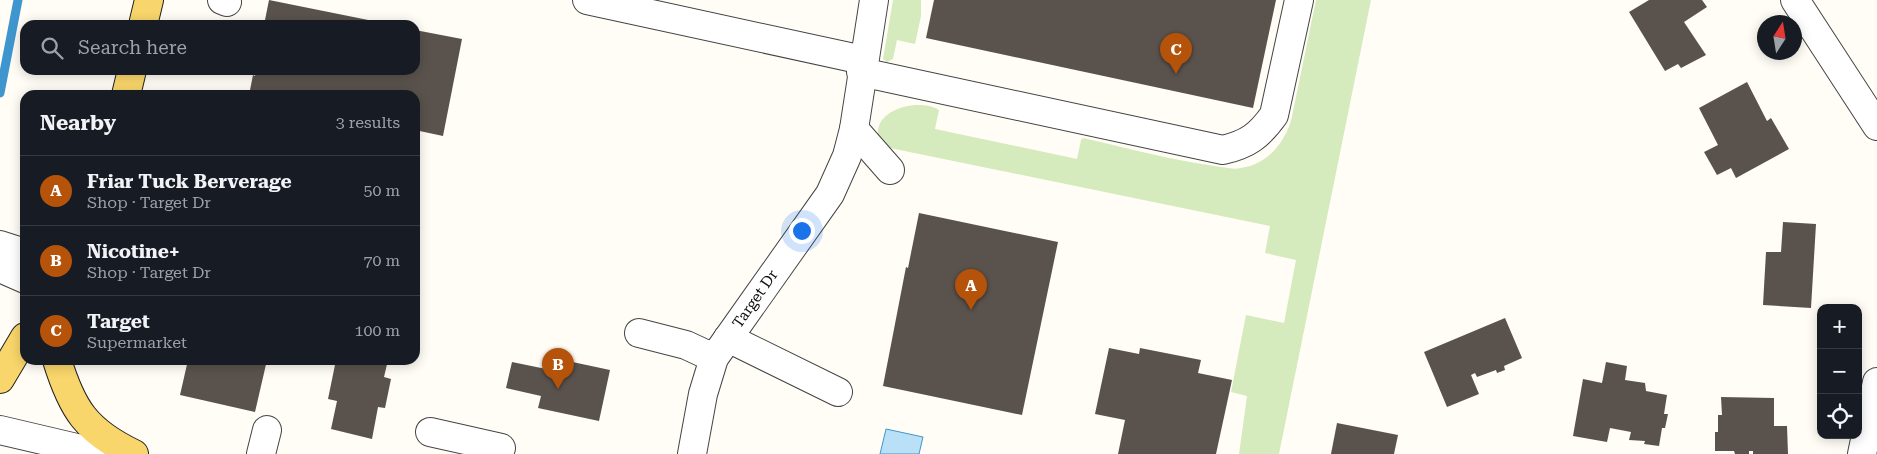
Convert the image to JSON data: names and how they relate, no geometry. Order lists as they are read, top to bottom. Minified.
{"streets":{"street":["Target Dr"]},"north":"top","page":{"search":"Search here","pins":["C","A","B"],"heading":["Nearby","3 results"],"list":[{"mark":"A","name":"Friar Tuck Berverage","note":"Shop · Target Dr","value":"50 m"},{"mark":"B","name":"Nicotine+","note":"Shop · Target Dr","value":"70 m"},{"mark":"C","name":"Target","note":"Supermarket","value":"100 m"}],"map_buttons":["+","−"]}}
